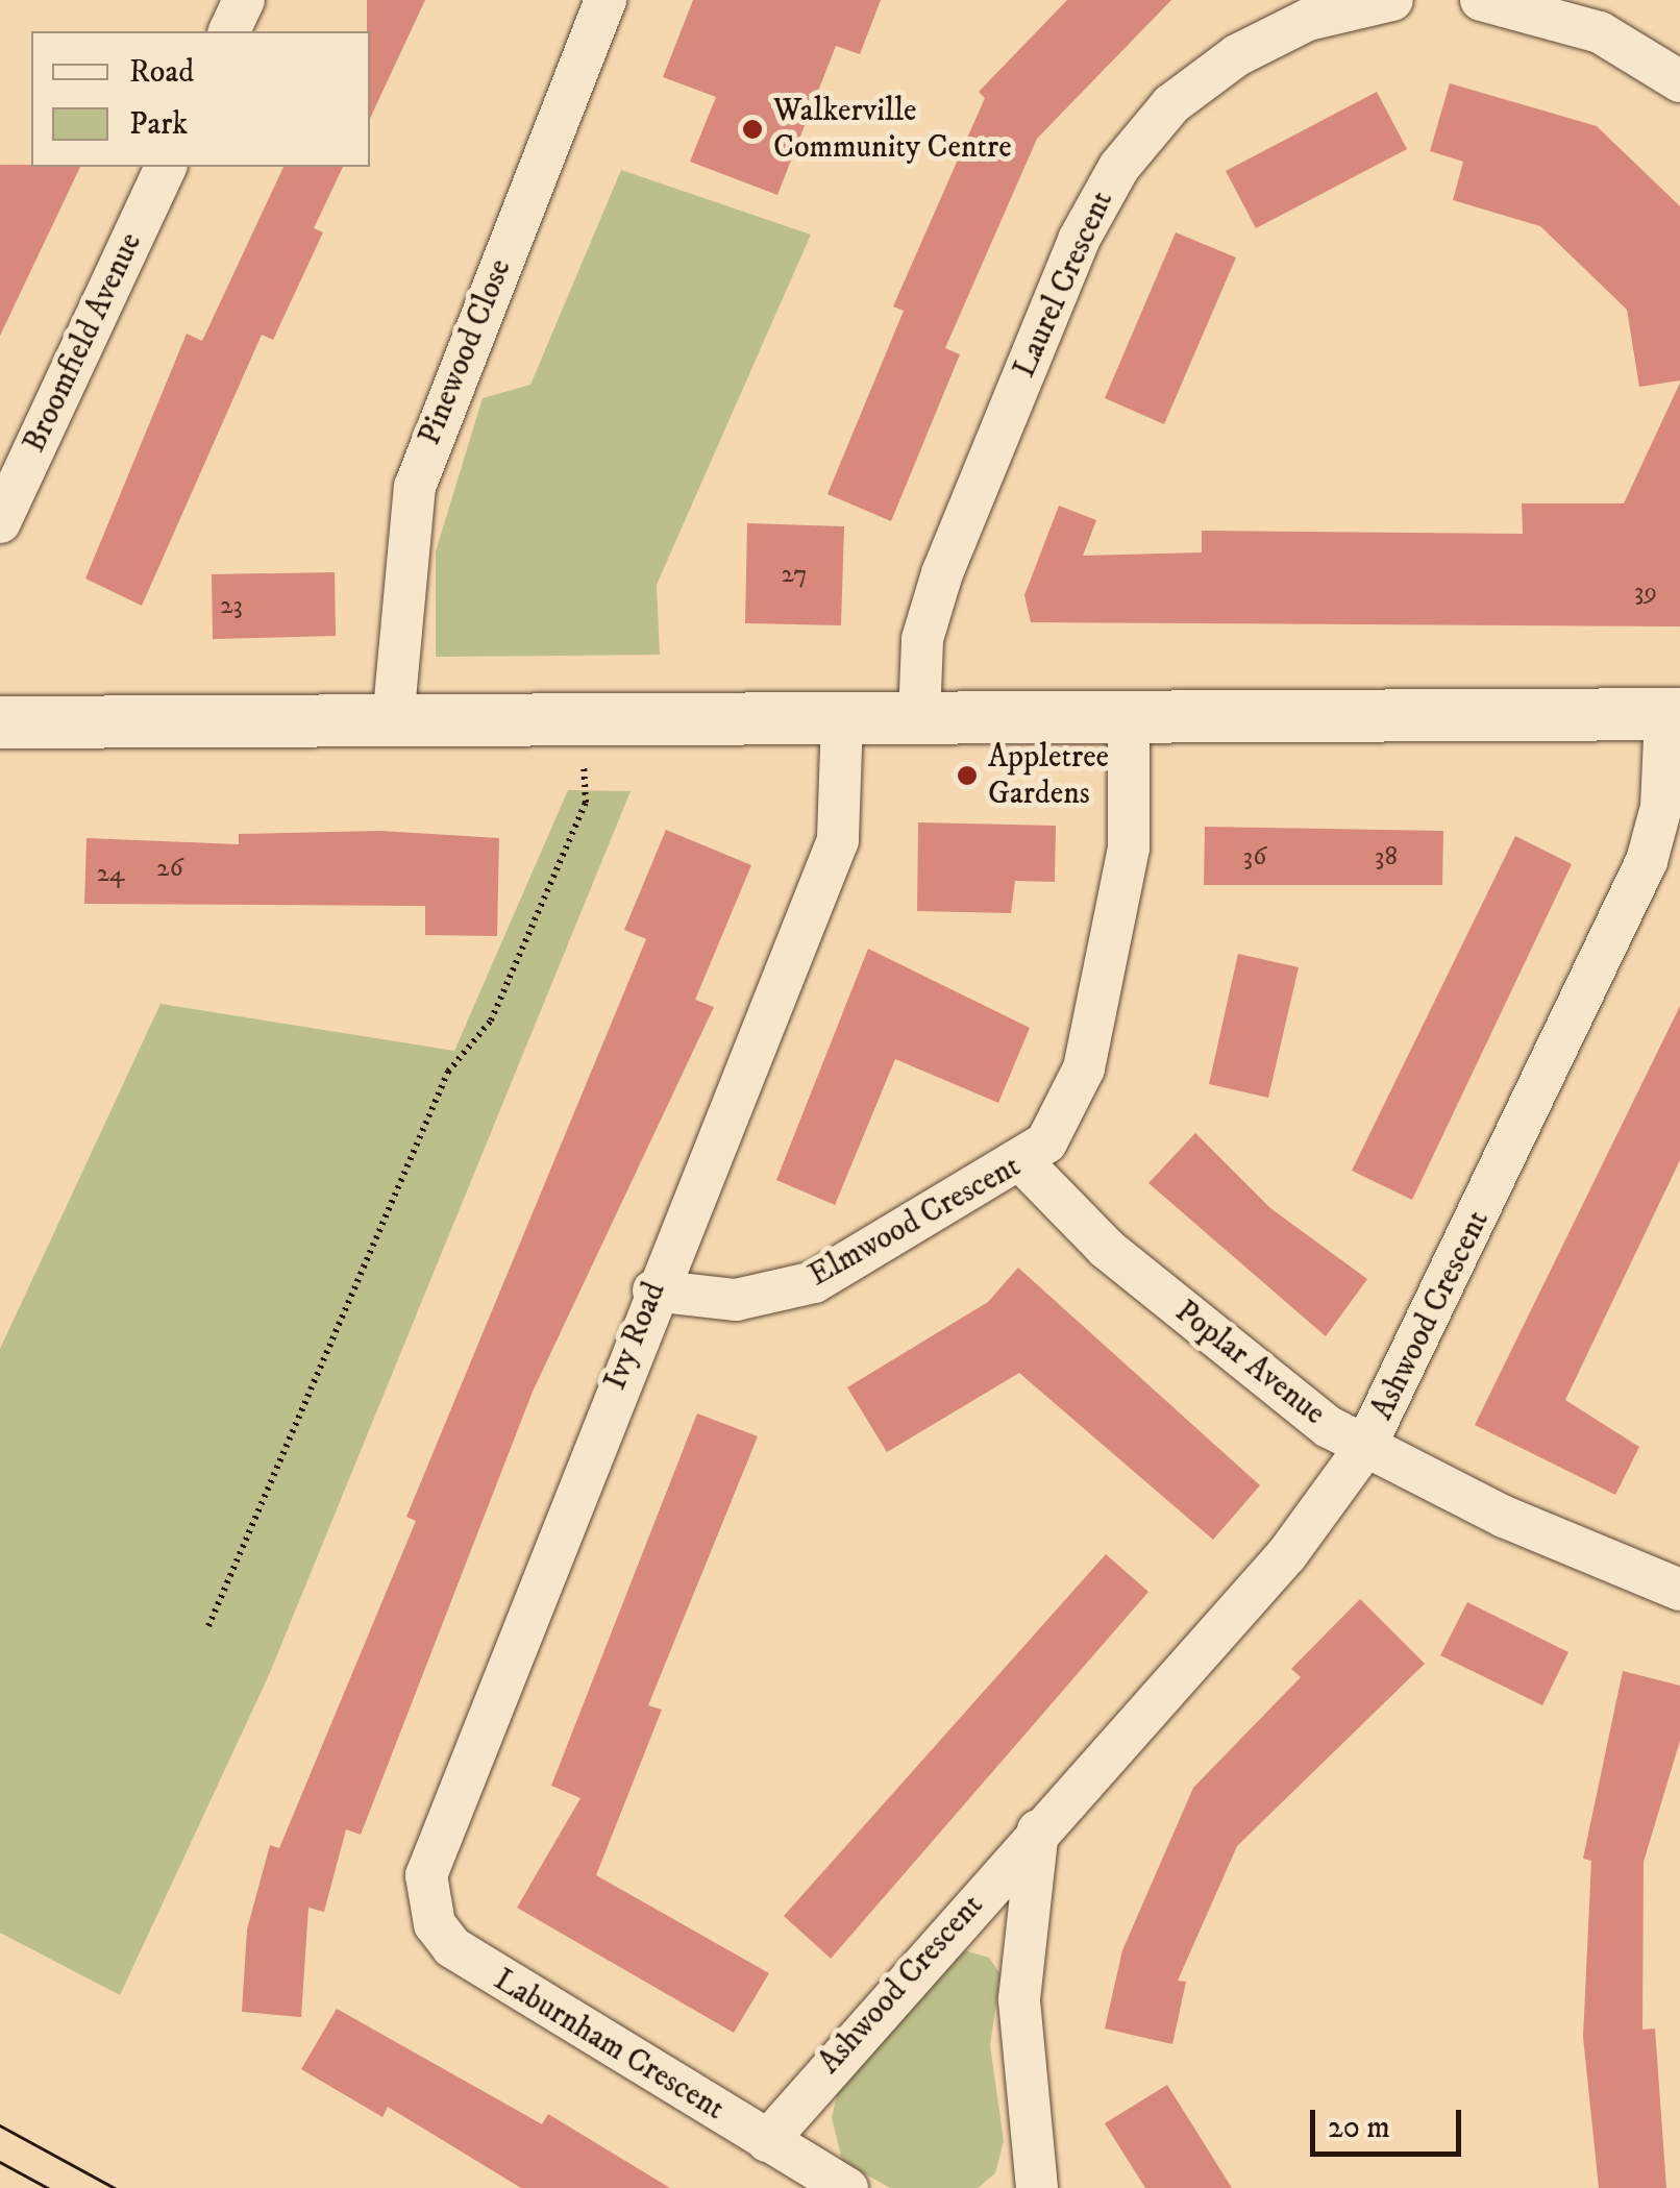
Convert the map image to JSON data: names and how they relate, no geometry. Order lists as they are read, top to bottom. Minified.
{"streets":{"street":["Laurel Crescent","Broomfield Avenue","Pinewood Close","Elmwood Crescent","Ashwood Crescent","Ivy Road","Poplar Avenue","Laburnham Crescent"]},"crossings":[["Elmwood Crescent","Ivy Road"],["Elmwood Crescent","Poplar Avenue"],["Ashwood Crescent","Poplar Avenue"],["Ashwood Crescent","Laburnham Crescent"],["Ivy Road","Laburnham Crescent"]],"places":["Walkerville Community Centre","Appletree Gardens"],"house_numbers":["27","39","23","36","38","26","24"],"legend":["Road","Park"],"scale_bar":"20 m"}
